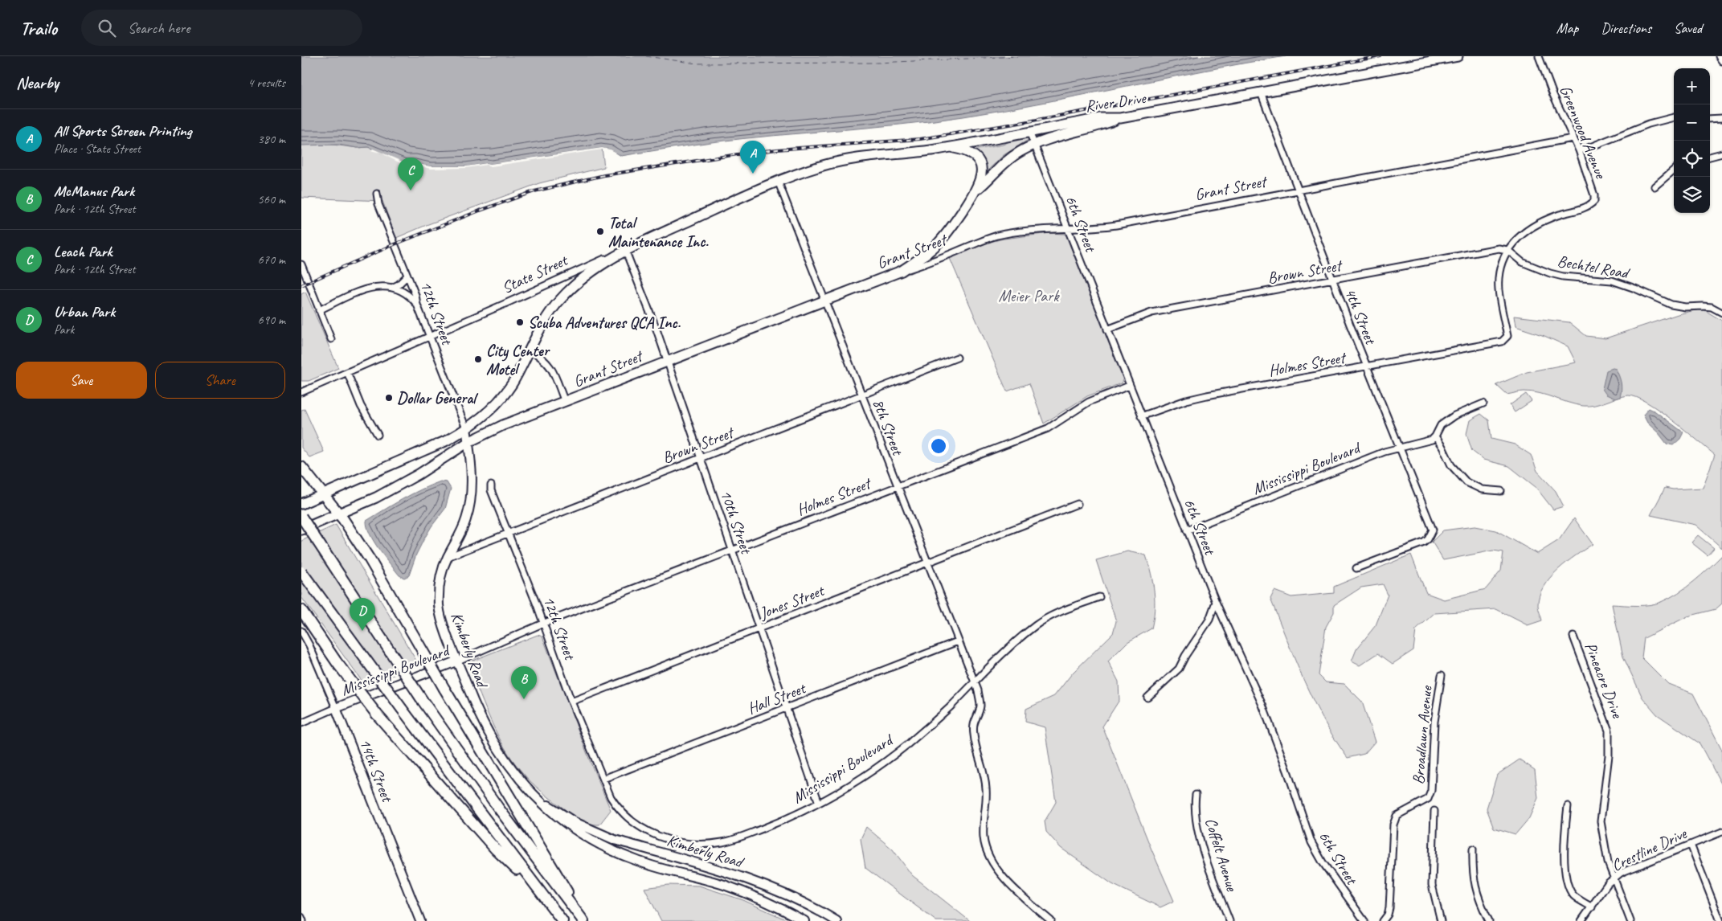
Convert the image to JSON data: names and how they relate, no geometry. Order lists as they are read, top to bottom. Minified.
{"streets":{"main road":["River Drive","Grant Street","State Street","12th Street","Mississippi Boulevard","Kimberly Road","14th Street"],"street":["Greenwood Avenue","6th Street","Bechtel Road","Brown Street","4th Street","Holmes Street","8th Street","10th Street","Jones Street","Pineacre Drive","Hall Street","Broadlawn Avenue","Crestline Drive","Coffelt Avenue"]},"crossings":[["River Drive","6th Street"],["River Drive","State Street"],["River Drive","4th Street"],["River Drive","8th Street"],["Greenwood Avenue","Grant Street"],["Greenwood Avenue","Bechtel Road"],["Greenwood Avenue","Brown Street"],["Greenwood Avenue","Holmes Street"],["Grant Street","6th Street"],["Grant Street","12th Street"],["Grant Street","4th Street"],["Grant Street","8th Street"],["Grant Street","10th Street"],["Grant Street","Kimberly Road"],["6th Street","Brown Street"],["6th Street","Holmes Street"],["6th Street","Mississippi Boulevard"],["Bechtel Road","Brown Street"],["Bechtel Road","Holmes Street"],["Brown Street","12th Street"],["Brown Street","4th Street"],["Brown Street","Holmes Street"],["Brown Street","8th Street"],["Brown Street","10th Street"],["Brown Street","Kimberly Road"],["State Street","12th Street"],["State Street","8th Street"],["State Street","10th Street"],["12th Street","Holmes Street"],["12th Street","Mississippi Boulevard"],["12th Street","Jones Street"],["12th Street","Kimberly Road"],["12th Street","Hall Street"],["4th Street","Holmes Street"],["4th Street","Mississippi Boulevard"],["Holmes Street","8th Street"],["Holmes Street","Mississippi Boulevard"],["Holmes Street","10th Street"],["8th Street","Mississippi Boulevard"],["8th Street","Jones Street"],["8th Street","Hall Street"],["Mississippi Boulevard","10th Street"],["Mississippi Boulevard","Kimberly Road"],["Mississippi Boulevard","Hall Street"],["Mississippi Boulevard","14th Street"],["10th Street","Jones Street"],["10th Street","Hall Street"],["Pineacre Drive","Crestline Drive"]],"parks":["Meier Park"],"places":["Total Maintenance Inc.","Scuba Adventures QCA Inc.","City Center Motel","Dollar General"],"page":{"header":"Trailo","search":"Search here","nav":["Map","Directions","Saved"],"heading":["Nearby","4 results"],"map_buttons":["+","−"],"list":[{"mark":"A","name":"All Sports Screen Printing","note":"Place · State Street","value":"380 m"},{"mark":"B","name":"McManus Park","note":"Park · 12th Street","value":"560 m"},{"mark":"C","name":"Leach Park","note":"Park · 12th Street","value":"670 m"},{"mark":"D","name":"Urban Park","note":"Park","value":"690 m"}],"pins":["A","C","D","B"],"buttons":["Save","Share"]}}
